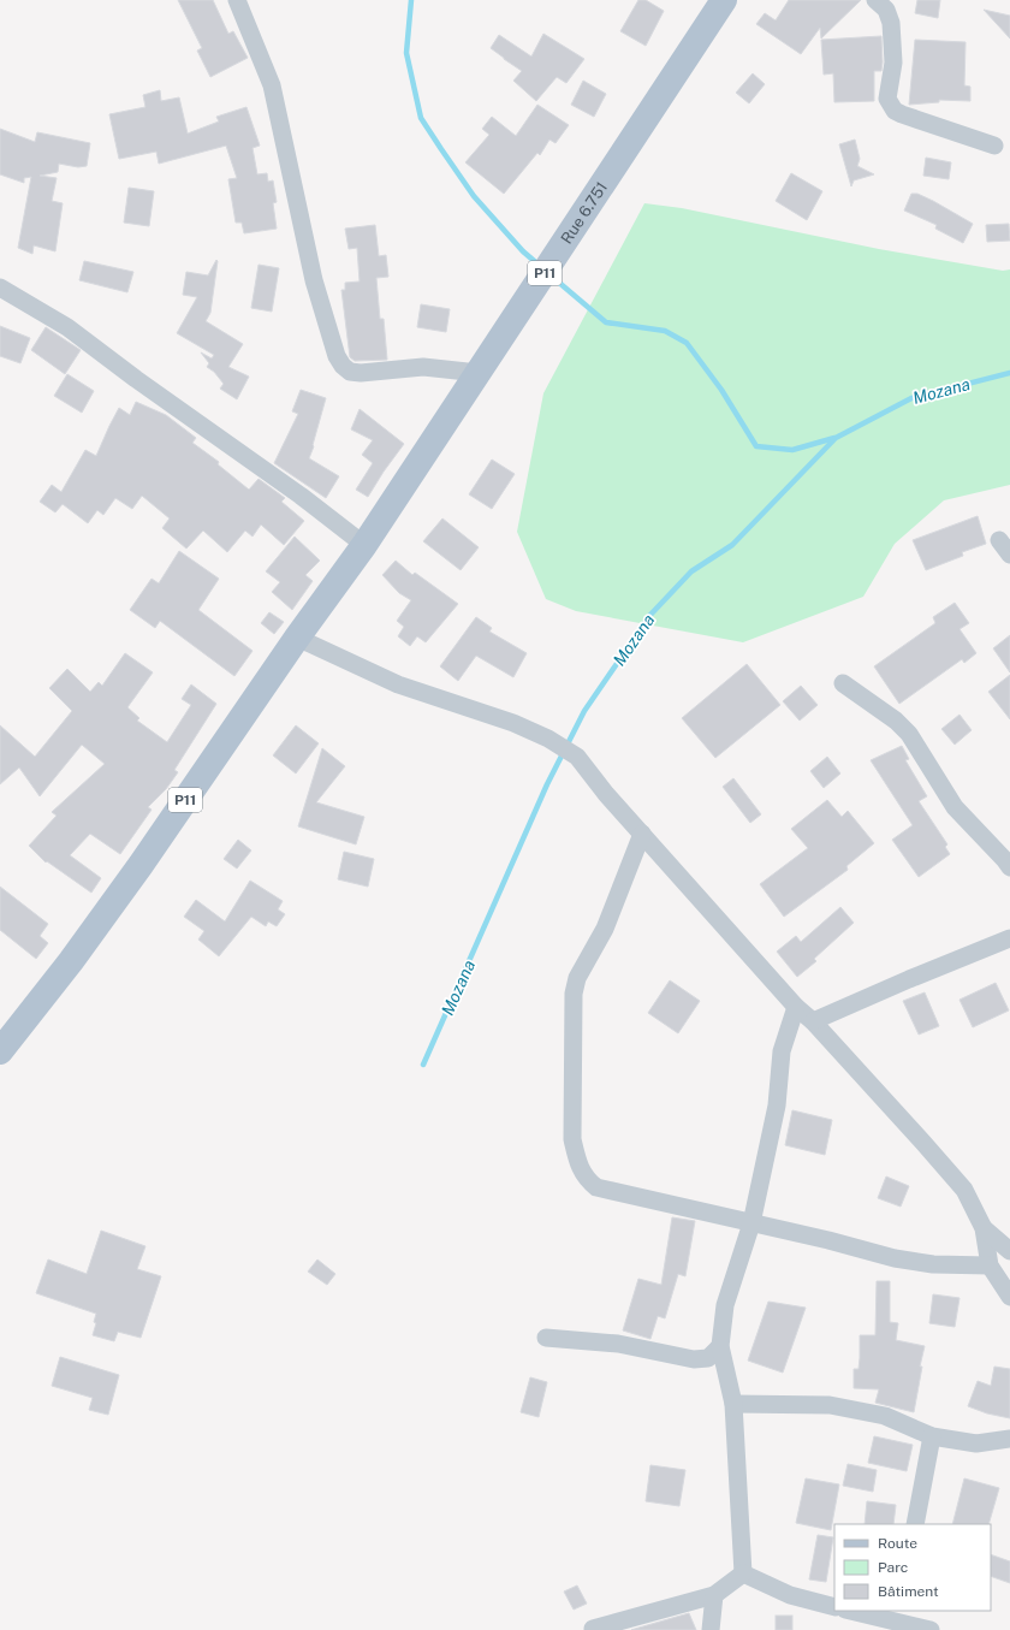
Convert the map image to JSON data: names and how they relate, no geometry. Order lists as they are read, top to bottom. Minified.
{"streets":{"main road":["Rue 6.751","P11"]},"crossings":[["Rue 6.751","P11"]],"water":["Mozana"],"legend":["Route","Parc","Bâtiment"]}
